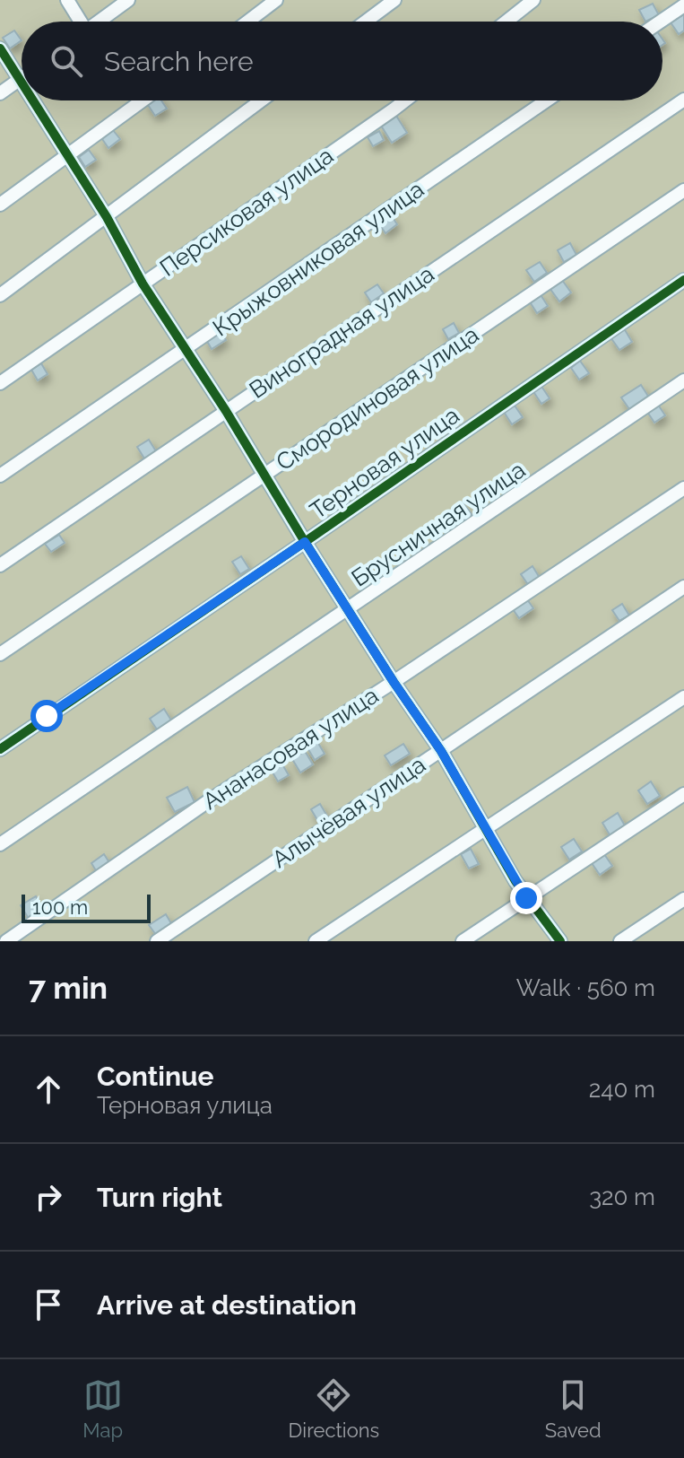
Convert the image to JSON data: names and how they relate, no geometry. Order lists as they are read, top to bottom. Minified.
{"streets":{"street":["Персиковая улица","Крыжовниковая улица","Виноградная улица","Смородиновая улица","Терновая улица","Брусничная улица","Ананасовая улица","Алычёвая улица"]},"scale_bar":"100 m","page":{"search":"Search here","scale":"100 m","heading":["7 min","Walk · 560 m"],"list":[["Continue","Терновая улица","240 m"],["Turn right","320 m"],"Arrive at destination"],"nav":["Map","Directions","Saved"]}}
